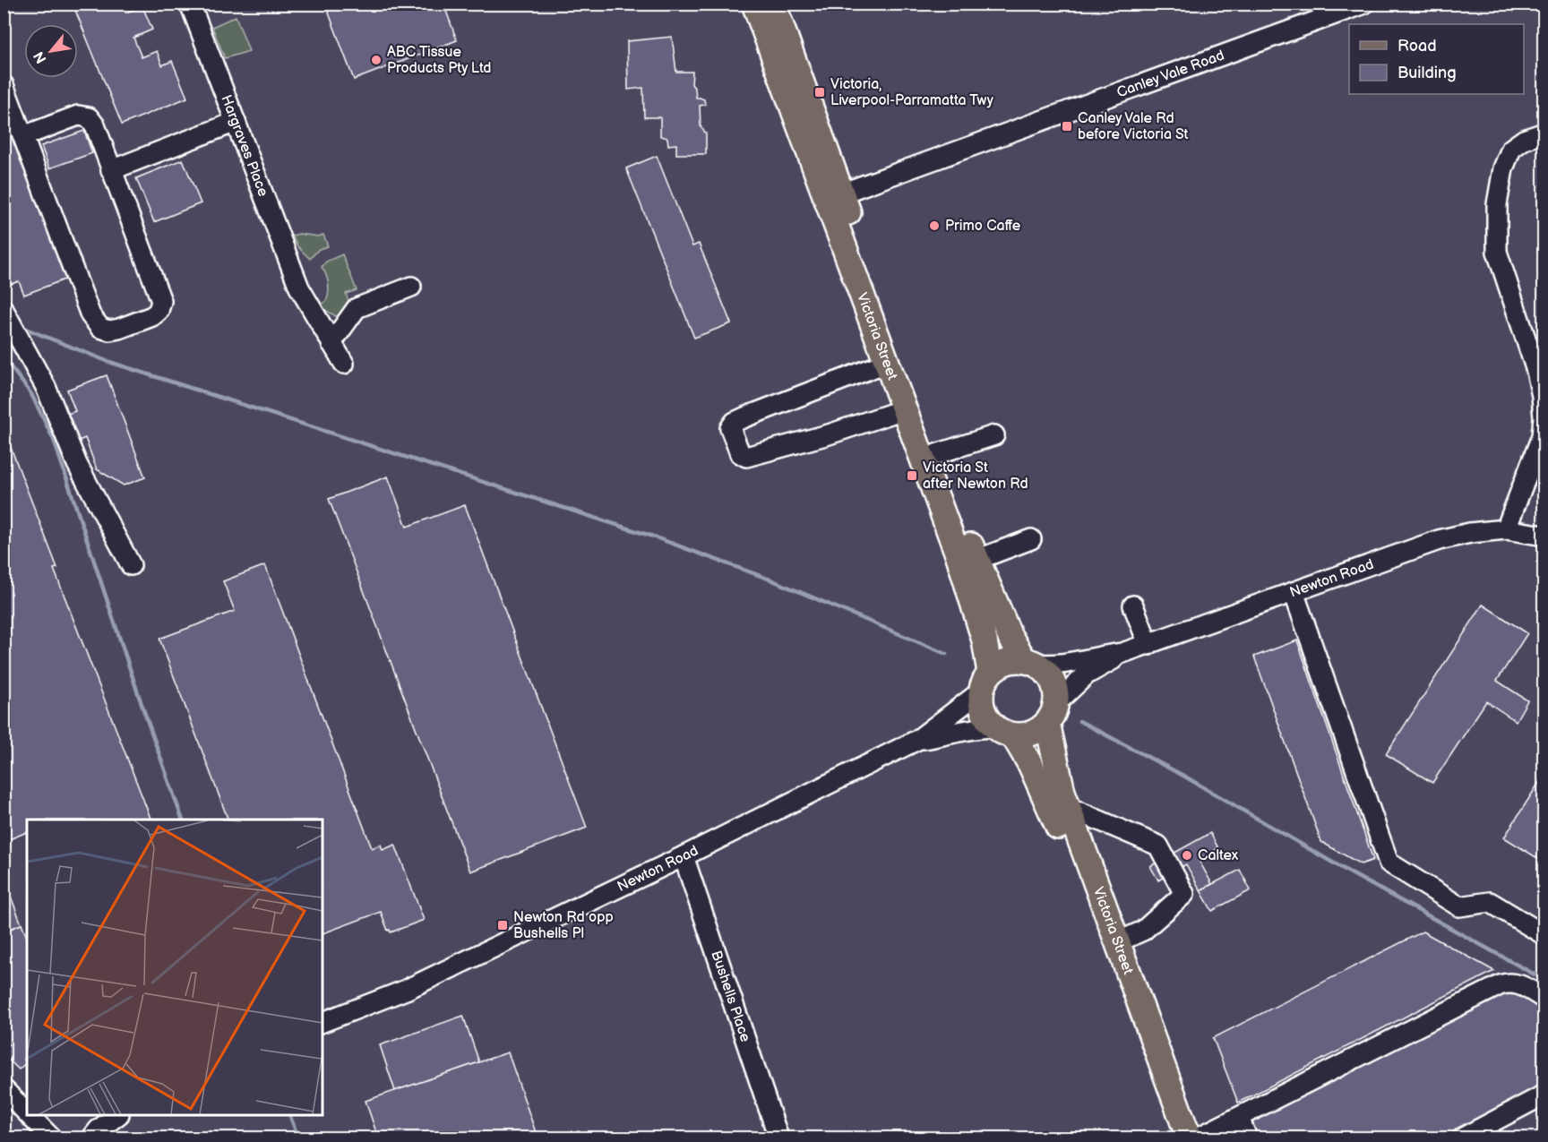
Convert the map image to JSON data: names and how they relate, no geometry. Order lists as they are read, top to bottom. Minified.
{"streets":{"main road":["Victoria Street"],"street":["Canley Vale Road","Hargraves Place","Newton Road","Bushells Place"]},"crossings":[["Canley Vale Road","Victoria Street"],["Victoria Street","Newton Road"],["Newton Road","Bushells Place"]],"places":{"other":["ABC Tissue Products Pty Ltd","Primo Caffe","Caltex"],"transit":["Victoria, Liverpool-Parramatta Twy","Canley Vale Rd before Victoria St","Victoria St after Newton Rd","Newton Rd opp Bushells Pl"]},"legend":["Road","Building"],"north":"bottom left"}
